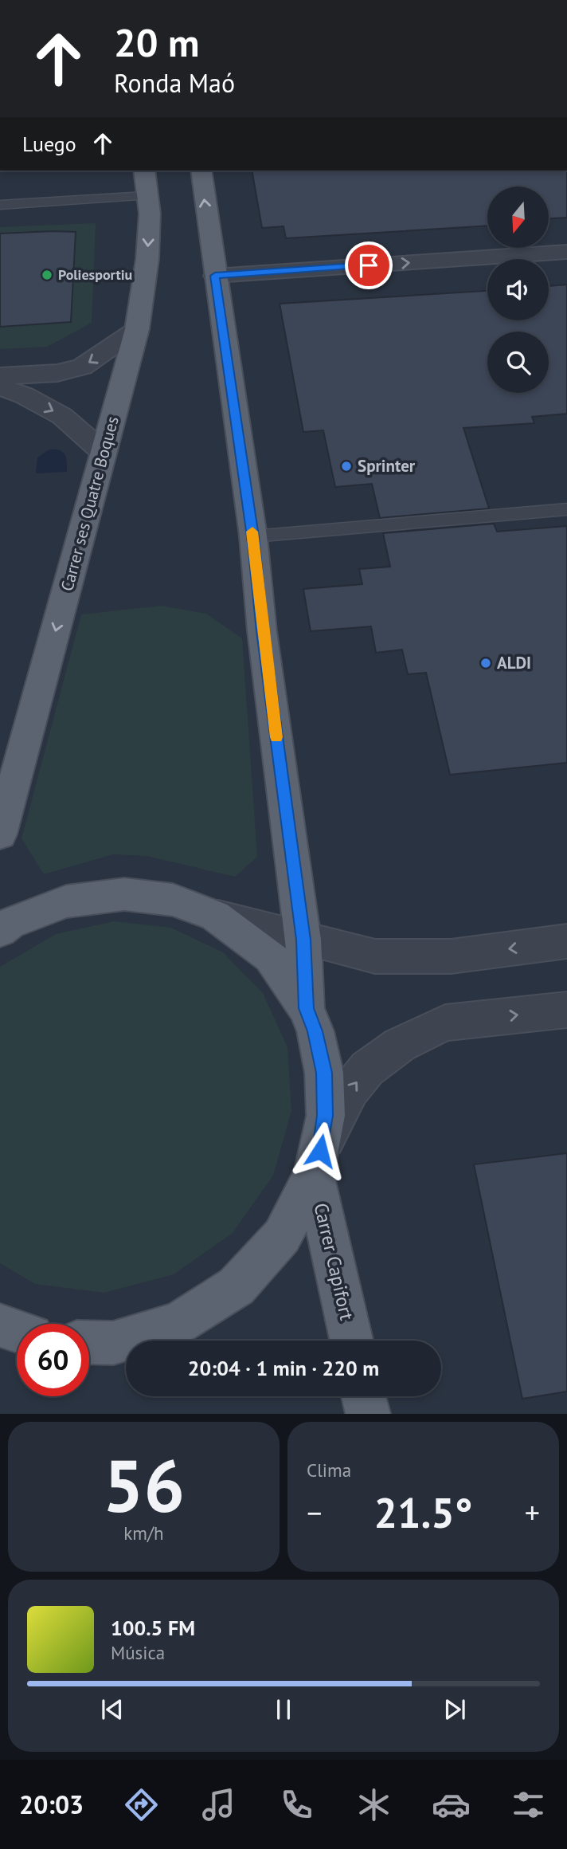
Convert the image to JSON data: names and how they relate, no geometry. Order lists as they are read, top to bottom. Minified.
{"streets":{"main road":["Carrer ses Quatre Boques","Carrer Capifort"]},"places":["Poliesportiu","Sprinter","ALDI"],"north":"bottom","page":{"turn":["20 m","Ronda Maó"],"then":"Luego","limit":"60","trip":"20:04 · 1 min · 220 m","tile":[["56","km/h"],"Clima"],"heat":["−","21.5°","+"],"song":["100.5 FM","Música"],"tabs":"20:03"}}
